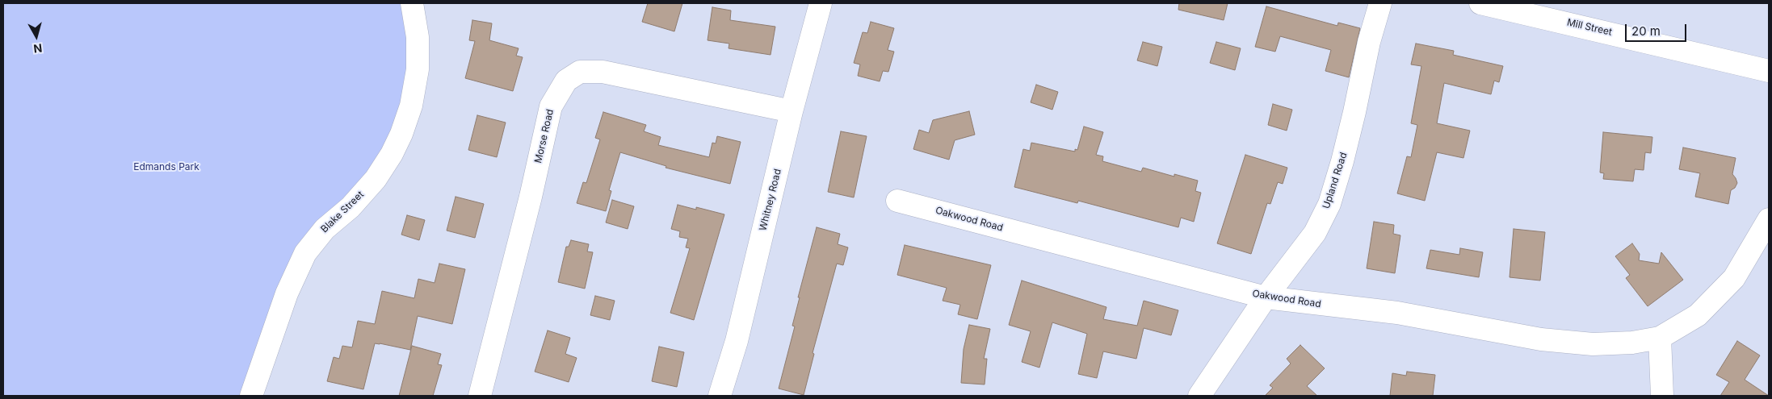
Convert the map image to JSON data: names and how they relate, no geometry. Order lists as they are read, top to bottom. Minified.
{"streets":{"street":["Mill Street","Morse Road","Upland Road","Whitney Road","Blake Street","Oakwood Road"]},"crossings":[["Morse Road","Whitney Road"],["Upland Road","Oakwood Road"]],"parks":["Edmands Park"],"scale_bar":"20 m","north":"bottom"}
